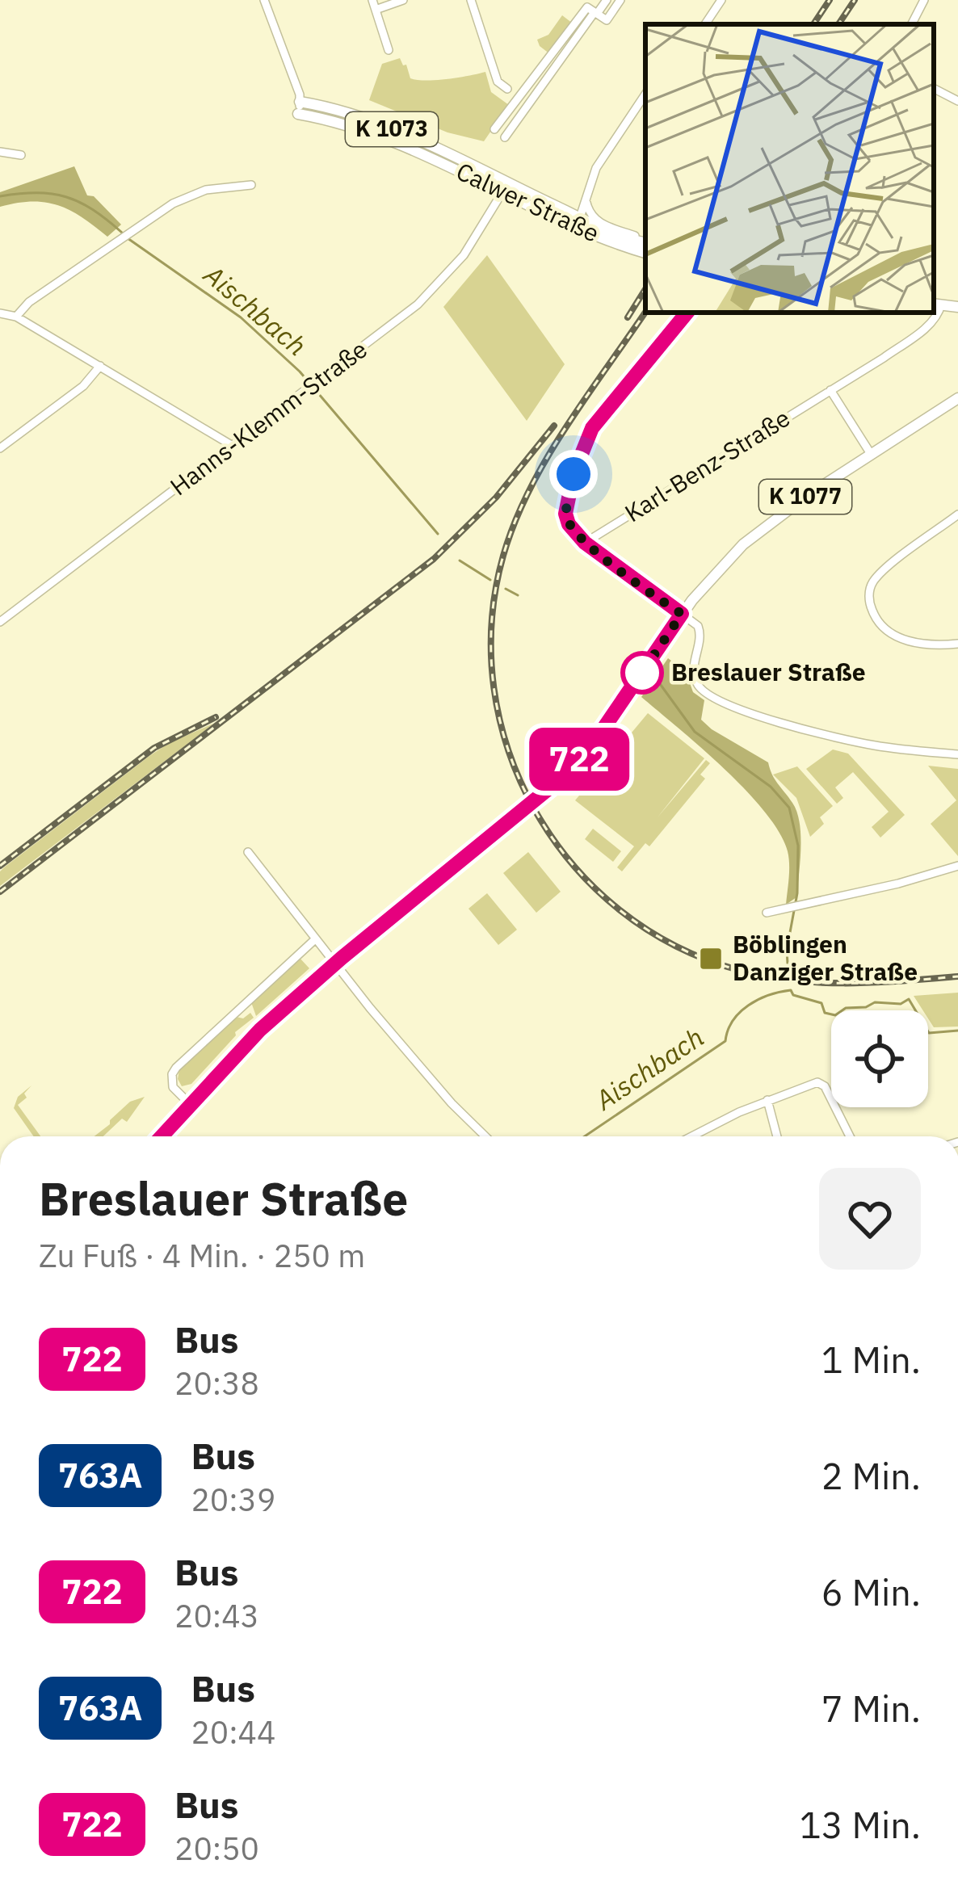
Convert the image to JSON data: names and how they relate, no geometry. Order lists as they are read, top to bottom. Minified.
{"streets":{"main road":["K 1073","Calwer Straße","K 1077"],"street":["Hanns-Klemm-Straße","Karl-Benz-Straße"]},"crossings":[["Calwer Straße","Hanns-Klemm-Straße"]],"water":["Aischbach"],"places":{"other":["Breslauer Straße"],"transit":["Böblingen Danziger Straße"]},"lines":["bus line 722"],"page":{"on_map":"722","heading":["Breslauer Straße","Zu Fuß · 4 Min. · 250 m"],"list":[{"mark":"722","name":"Bus","note":"20:38","value":"1 Min."},{"mark":"763A","name":"Bus","note":"20:39","value":"2 Min."},{"mark":"722","name":"Bus","note":"20:43","value":"6 Min."},{"mark":"763A","name":"Bus","note":"20:44","value":"7 Min."},{"mark":"722","name":"Bus","note":"20:50","value":"13 Min."}]}}
